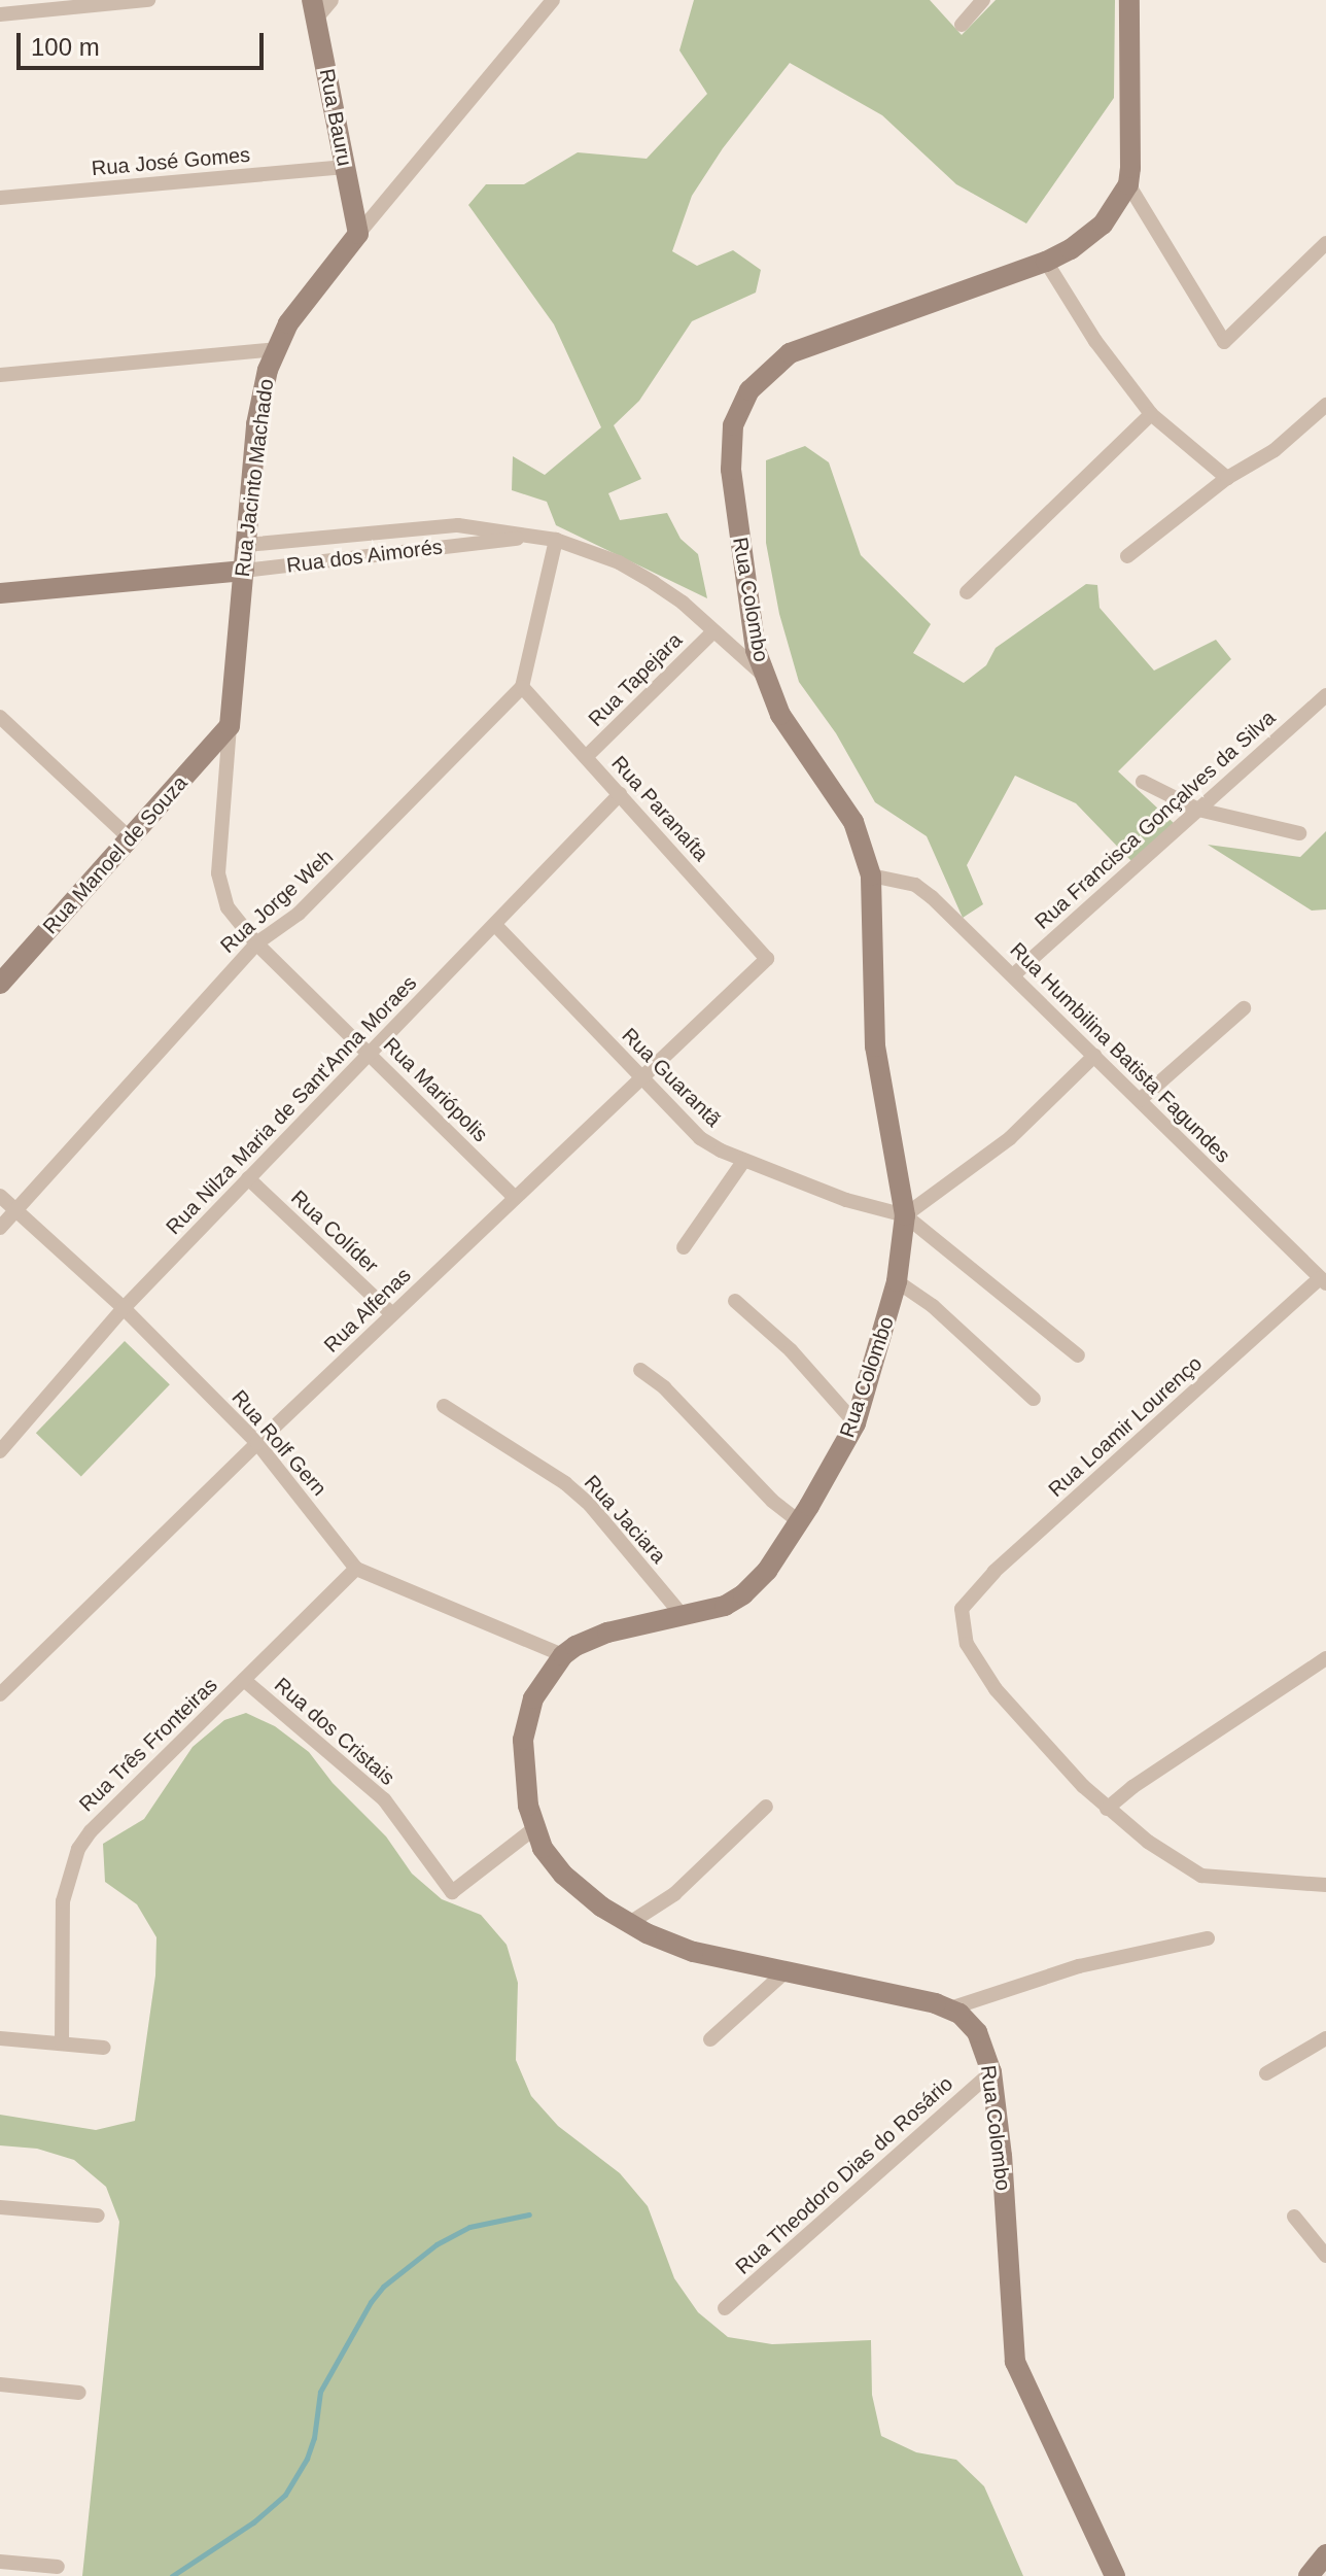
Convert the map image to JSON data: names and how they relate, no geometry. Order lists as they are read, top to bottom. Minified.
{"streets":{"street":["Rua Bauru","Rua José Gomes","Rua Jacinto Machado","Rua dos Aimorés","Rua Colombo","Rua Tapejara","Rua Paranaíta","Rua Francisca Gonçalves da Silva","Rua Manoel de Souza","Rua Jorge Weh","Rua Humbilina Batista Fagundes","Rua Guarantã","Rua Mariópolis","Rua Nilza Maria de Sant'Anna Moraes","Rua Colíder","Rua Alfenas","Rua Loamir Lourenço","Rua Rolf Gern","Rua Jaciara","Rua dos Cristais","Rua Três Fronteiras","Rua Theodoro Dias do Rosário"]},"crossings":[["Rua Bauru","Rua José Gomes"],["Rua Bauru","Rua Jacinto Machado"],["Rua Jacinto Machado","Rua dos Aimorés"],["Rua Jacinto Machado","Rua Manoel de Souza"],["Rua Jacinto Machado","Rua Jorge Weh"],["Rua Jacinto Machado","Rua Mariópolis"],["Rua dos Aimorés","Rua Colombo"],["Rua dos Aimorés","Rua Tapejara"],["Rua Colombo","Rua Humbilina Batista Fagundes"],["Rua Colombo","Rua Guarantã"],["Rua Colombo","Rua Rolf Gern"],["Rua Colombo","Rua Jaciara"],["Rua Colombo","Rua dos Cristais"],["Rua Colombo","Rua Theodoro Dias do Rosário"],["Rua Tapejara","Rua Paranaíta"],["Rua Paranaíta","Rua Jorge Weh"],["Rua Paranaíta","Rua Nilza Maria de Sant'Anna Moraes"],["Rua Paranaíta","Rua Alfenas"],["Rua Francisca Gonçalves da Silva","Rua Humbilina Batista Fagundes"],["Rua Jorge Weh","Rua Mariópolis"],["Rua Jorge Weh","Rua Rolf Gern"],["Rua Humbilina Batista Fagundes","Rua Loamir Lourenço"],["Rua Guarantã","Rua Nilza Maria de Sant'Anna Moraes"],["Rua Guarantã","Rua Alfenas"],["Rua Mariópolis","Rua Nilza Maria de Sant'Anna Moraes"],["Rua Mariópolis","Rua Alfenas"],["Rua Nilza Maria de Sant'Anna Moraes","Rua Colíder"],["Rua Nilza Maria de Sant'Anna Moraes","Rua Rolf Gern"],["Rua Colíder","Rua Alfenas"],["Rua Alfenas","Rua Rolf Gern"],["Rua Rolf Gern","Rua Três Fronteiras"],["Rua dos Cristais","Rua Três Fronteiras"]],"scale_bar":"100 m"}
